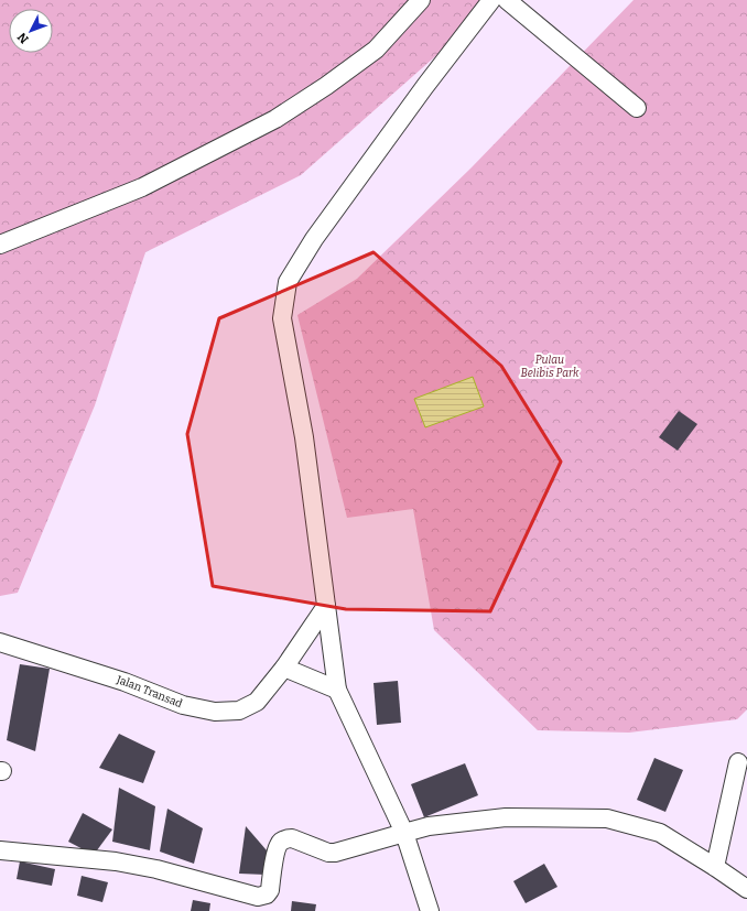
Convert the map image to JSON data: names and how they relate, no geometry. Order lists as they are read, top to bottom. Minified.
{"streets":{"street":["Jalan Transad"]},"parks":["Pulau Belibis Park"],"north":"bottom left"}
